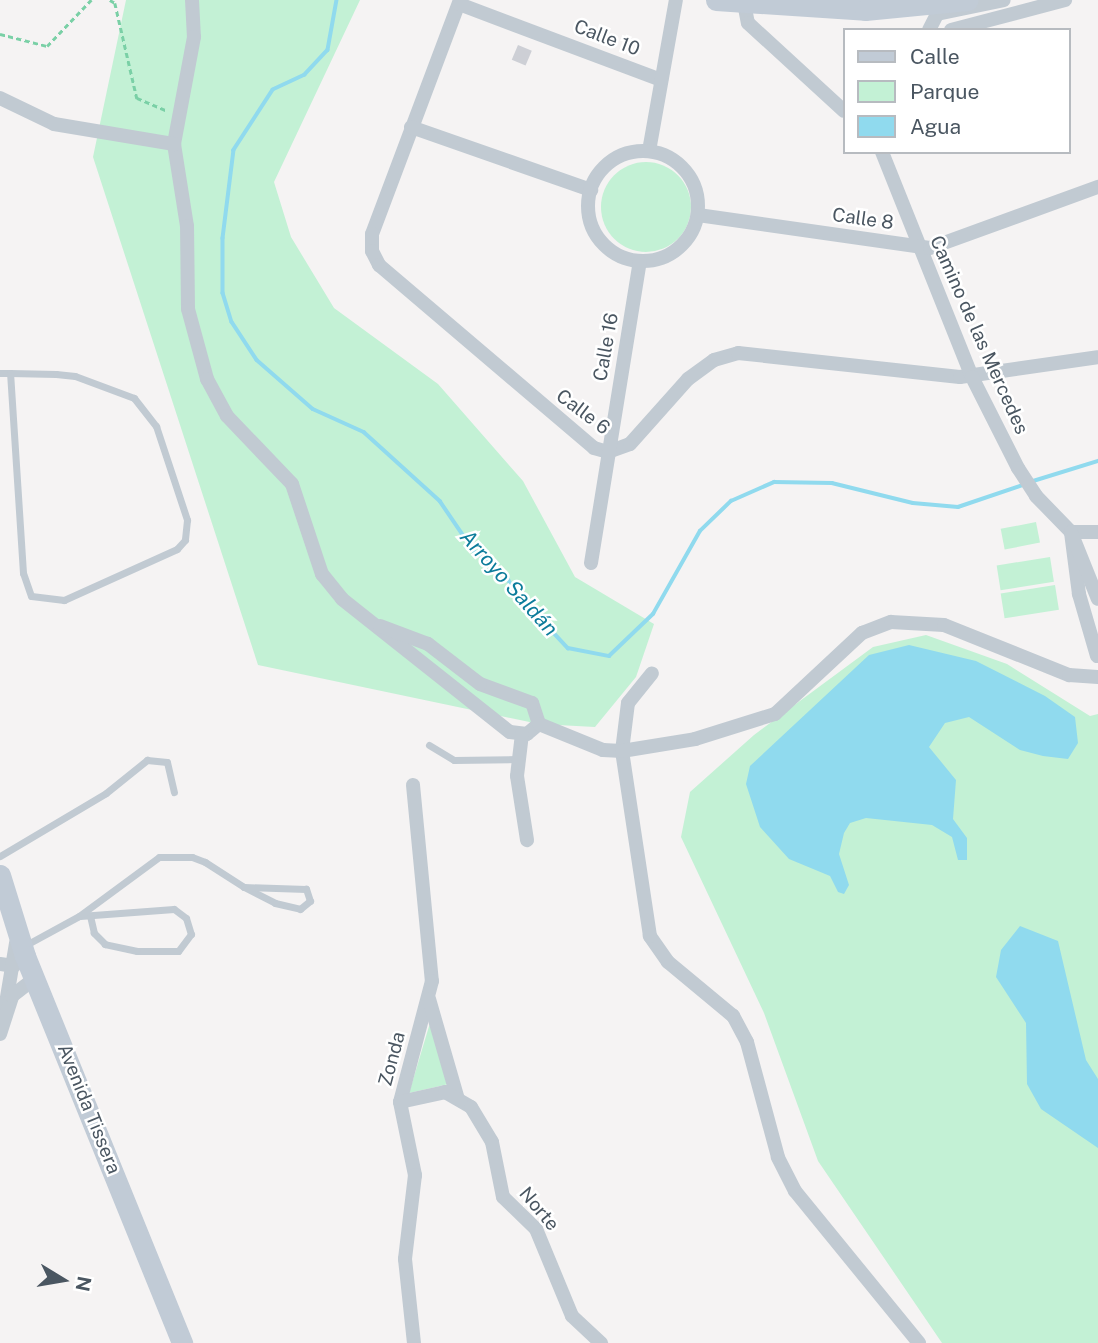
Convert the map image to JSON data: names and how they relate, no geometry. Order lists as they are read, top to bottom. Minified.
{"streets":{"main road":["Avenida Tissera"],"street":["Calle 10","Calle 8","Camino de las Mercedes","Calle 16","Calle 6","Zonda","Norte"]},"crossings":[["Calle 10","Calle 6"],["Calle 8","Camino de las Mercedes"],["Calle 8","Calle 16"],["Camino de las Mercedes","Calle 6"],["Calle 16","Calle 6"],["Zonda","Norte"]],"water":["Arroyo Saldán"],"legend":["Calle","Parque","Agua"],"north":"right"}
